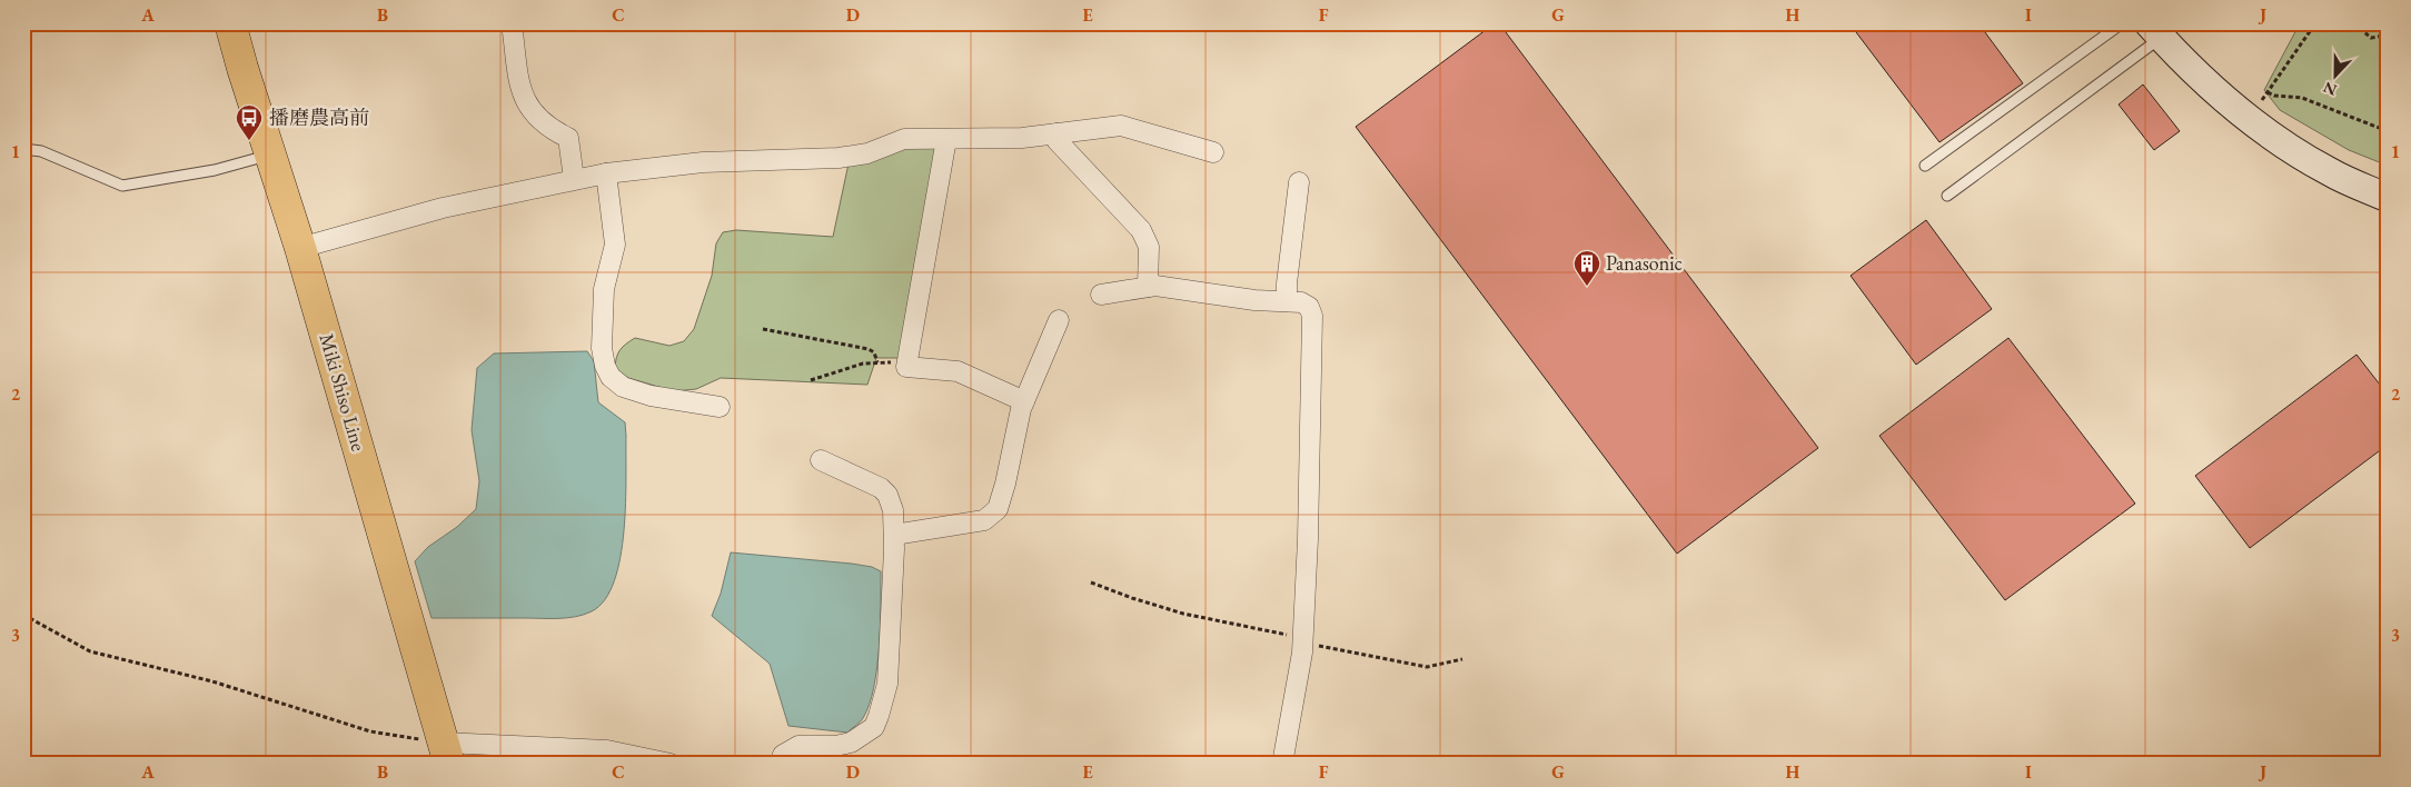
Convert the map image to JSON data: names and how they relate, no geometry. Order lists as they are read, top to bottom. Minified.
{"streets":{"main road":["Miki Shiso Line"]},"places":{"bus stop":["播磨農高前"],"building":["Panasonic"]},"north":"bottom","grid":{"columns":["A","B","C","D","E","F","G","H","I","J"],"rows":["1","2","3"]}}
